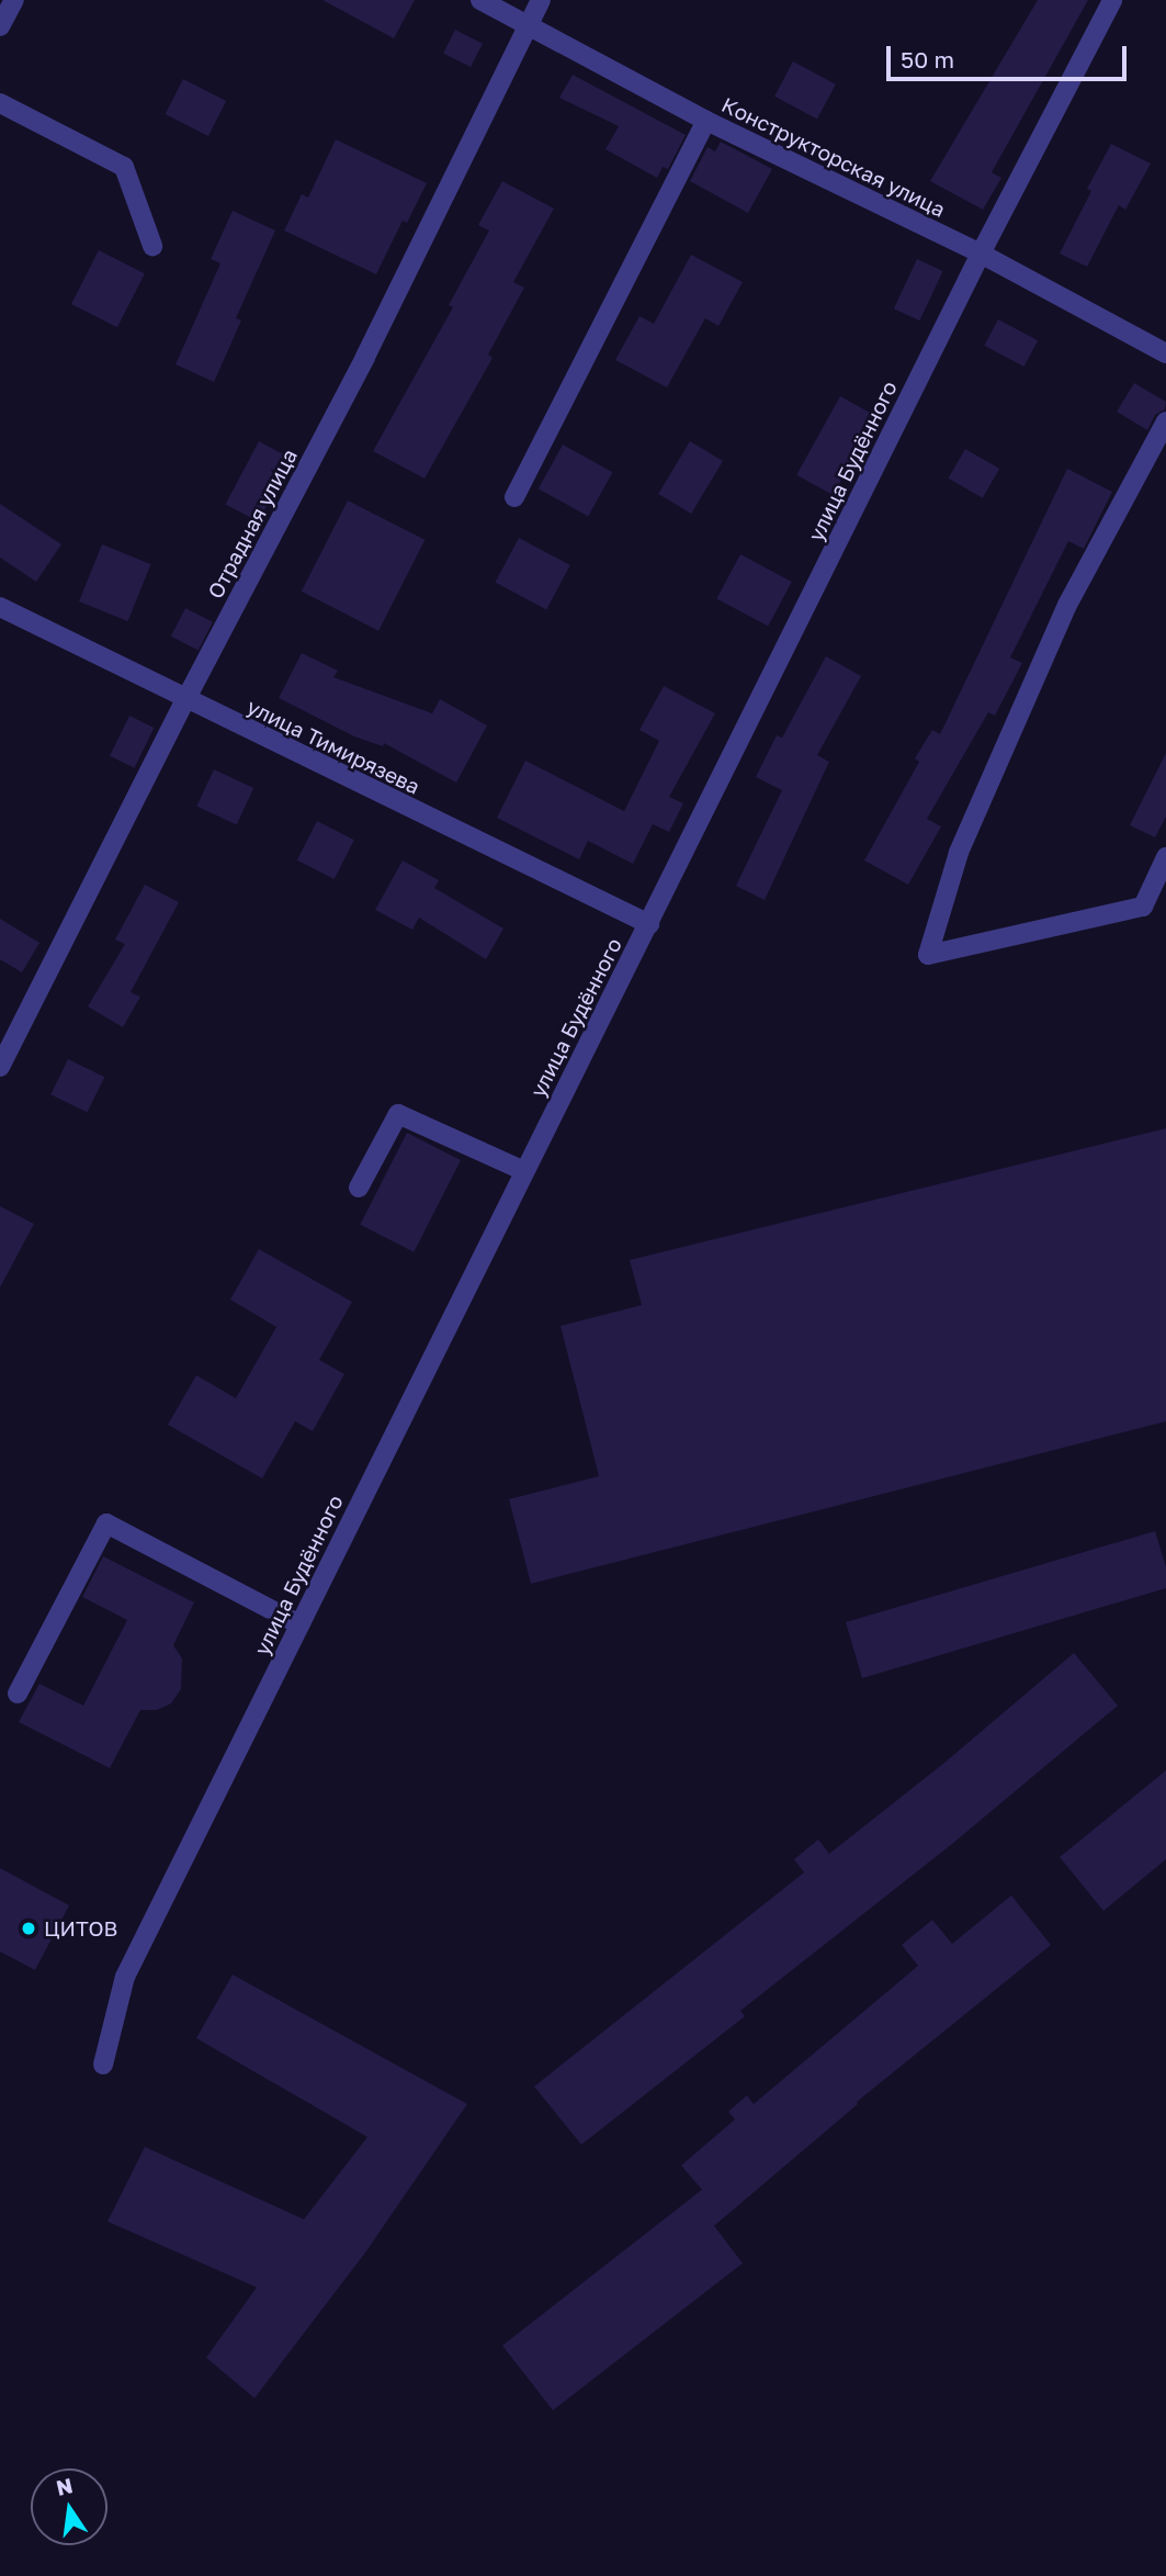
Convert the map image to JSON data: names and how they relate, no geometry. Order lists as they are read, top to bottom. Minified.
{"streets":{"street":["Конструкторская улица","улица Будённого","Отрадная улица","улица Тимирязева"]},"crossings":[["Конструкторская улица","улица Будённого"],["Конструкторская улица","Отрадная улица"],["улица Будённого","улица Тимирязева"],["Отрадная улица","улица Тимирязева"]],"places":["ЦИТОВ"],"scale_bar":"50 m","north":"top"}
